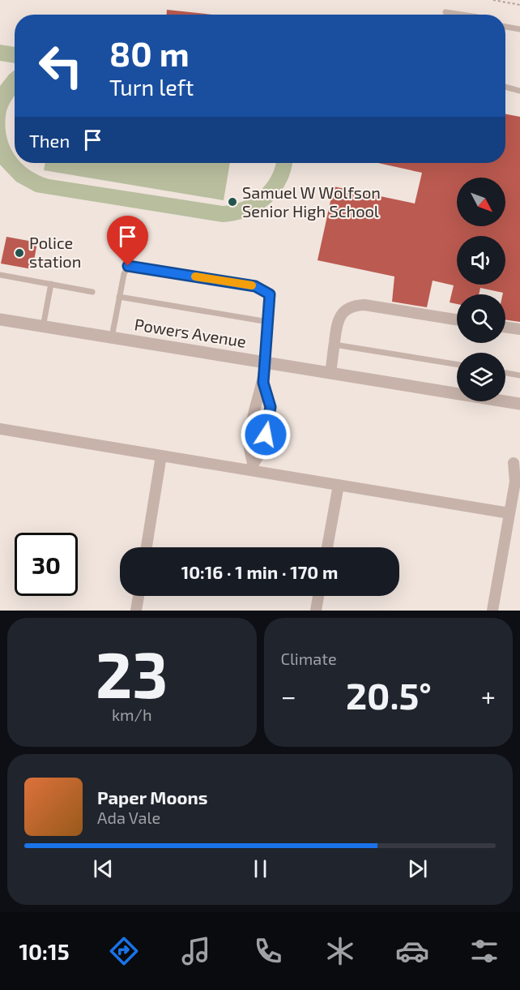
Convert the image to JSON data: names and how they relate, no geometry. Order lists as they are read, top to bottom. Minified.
{"streets":{"street":["Powers Avenue"]},"places":["Samuel W Wolfson Senior High School","Police station"],"north":"bottom right","page":{"turn":["80 m","Turn left"],"then":"Then","limit":"30","trip":"10:16 · 1 min · 170 m","tile":[["23","km/h"],"Climate"],"heat":["−","20.5°","+"],"song":["Paper Moons","Ada Vale"],"tabs":"10:15"}}
